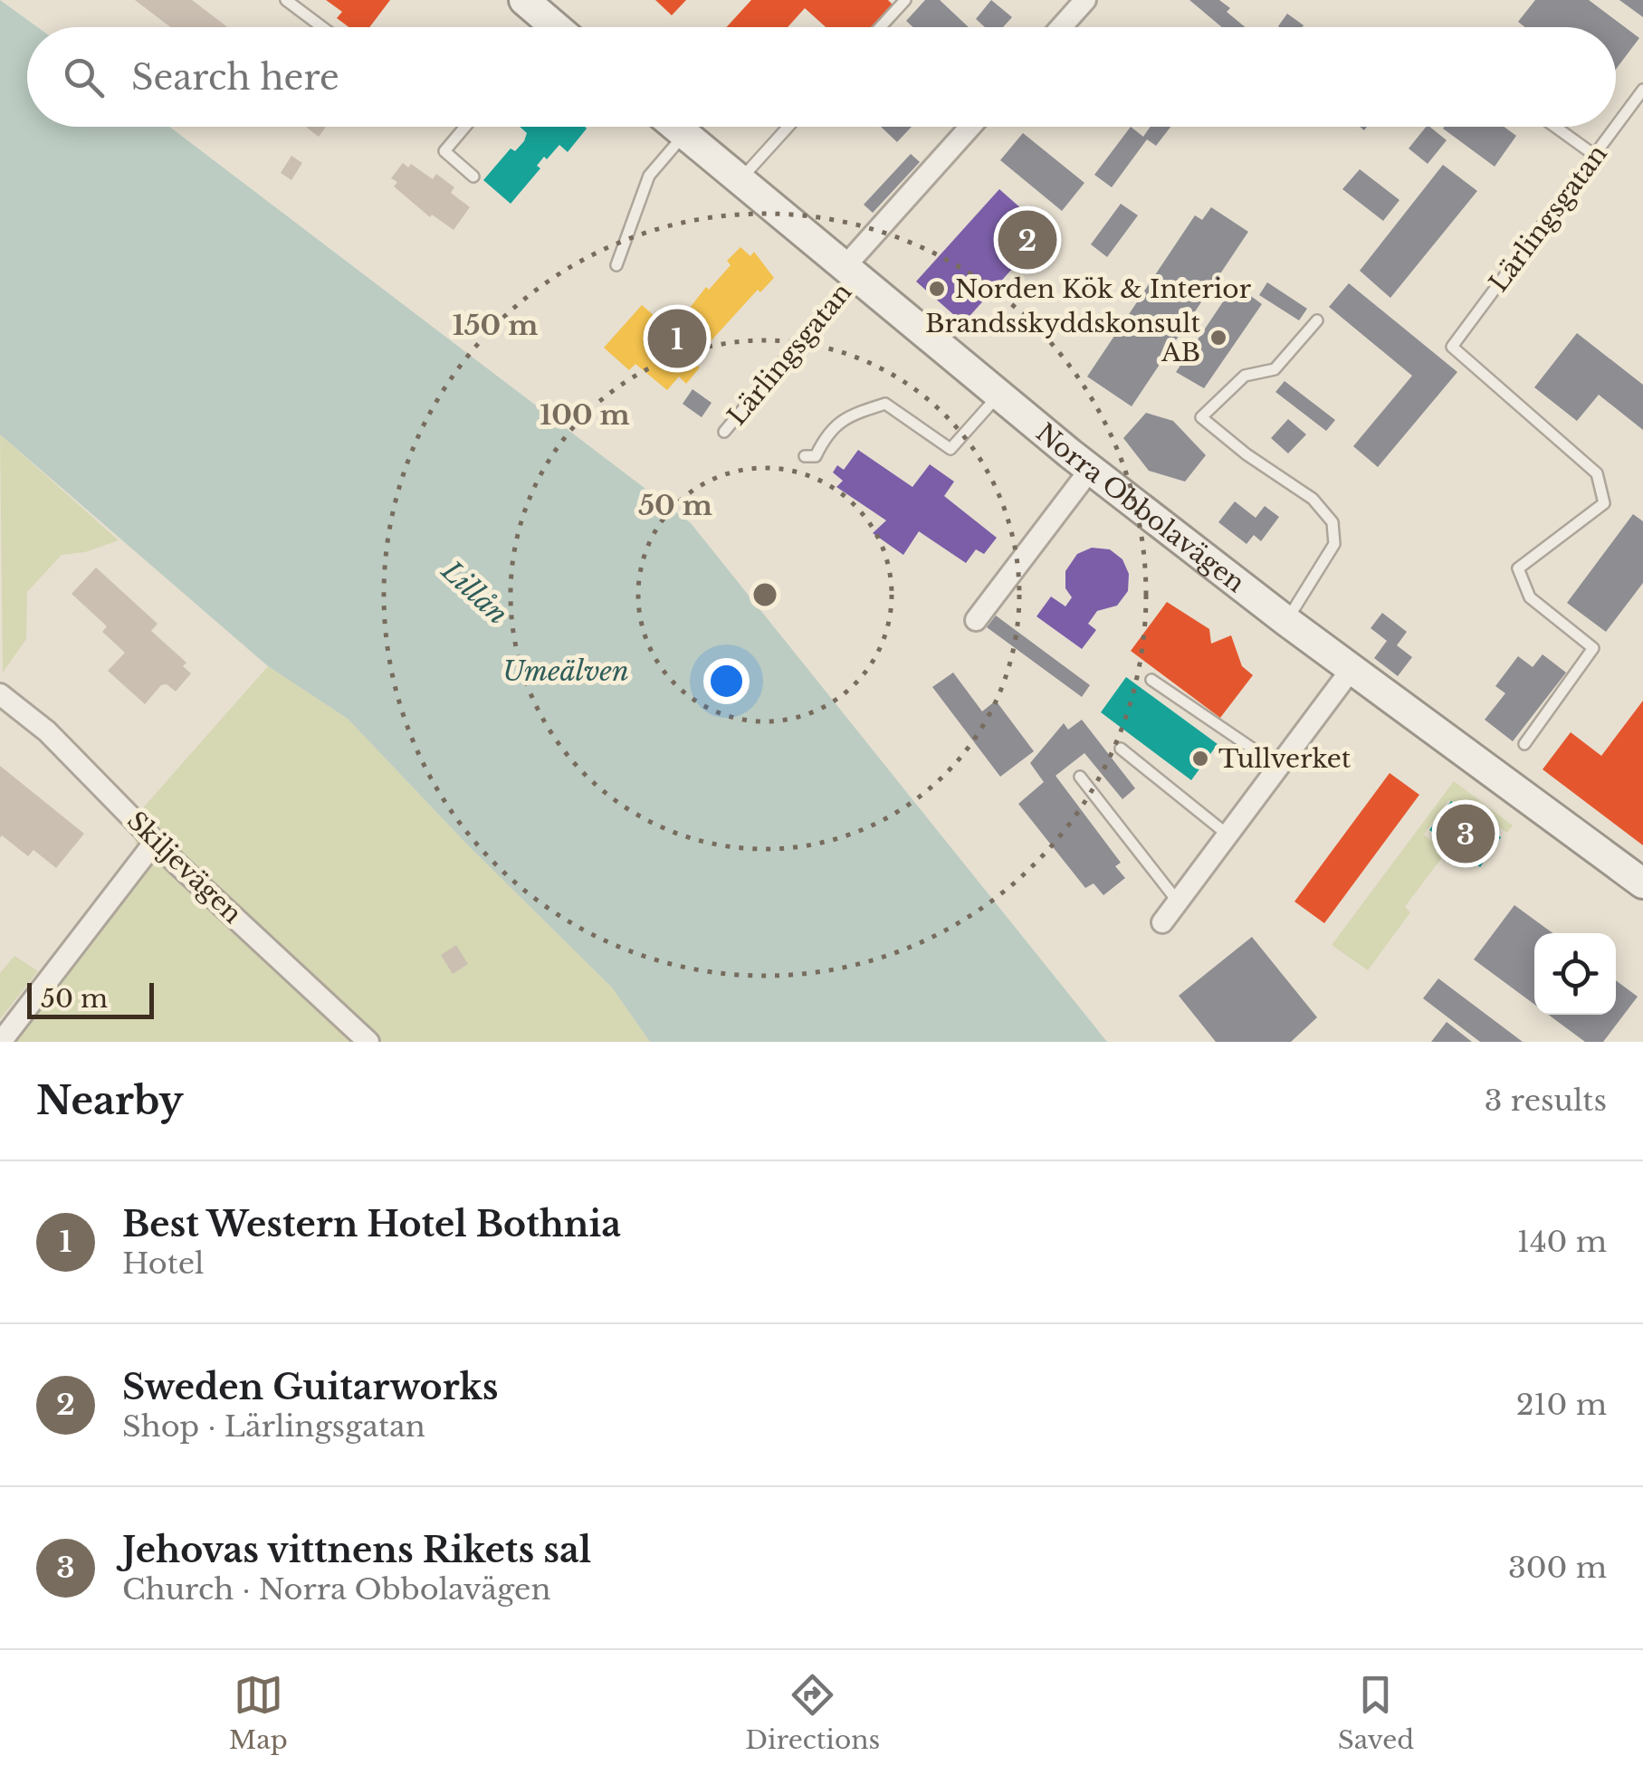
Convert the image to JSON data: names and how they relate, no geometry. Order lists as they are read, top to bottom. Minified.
{"streets":{"street":["Lärlingsgatan","Norra Obbolavägen","Skiljevägen"]},"crossings":[["Lärlingsgatan","Norra Obbolavägen"]],"water":["Lillån","Umeälven"],"places":["Norden Kök & Interior","Brandsskyddskonsult AB","Tullverket"],"scale_bar":"50 m","page":{"search":"Search here","pins":["2","1","3"],"scale":"50 m","heading":["Nearby","3 results"],"list":[{"mark":"1","name":"Best Western Hotel Bothnia","note":"Hotel","value":"140 m"},{"mark":"2","name":"Sweden Guitarworks","note":"Shop · Lärlingsgatan","value":"210 m"},{"mark":"3","name":"Jehovas vittnens Rikets sal","note":"Church · Norra Obbolavägen","value":"300 m"}],"nav":["Map","Directions","Saved"]},"rings":["150 m","100 m","50 m"]}
